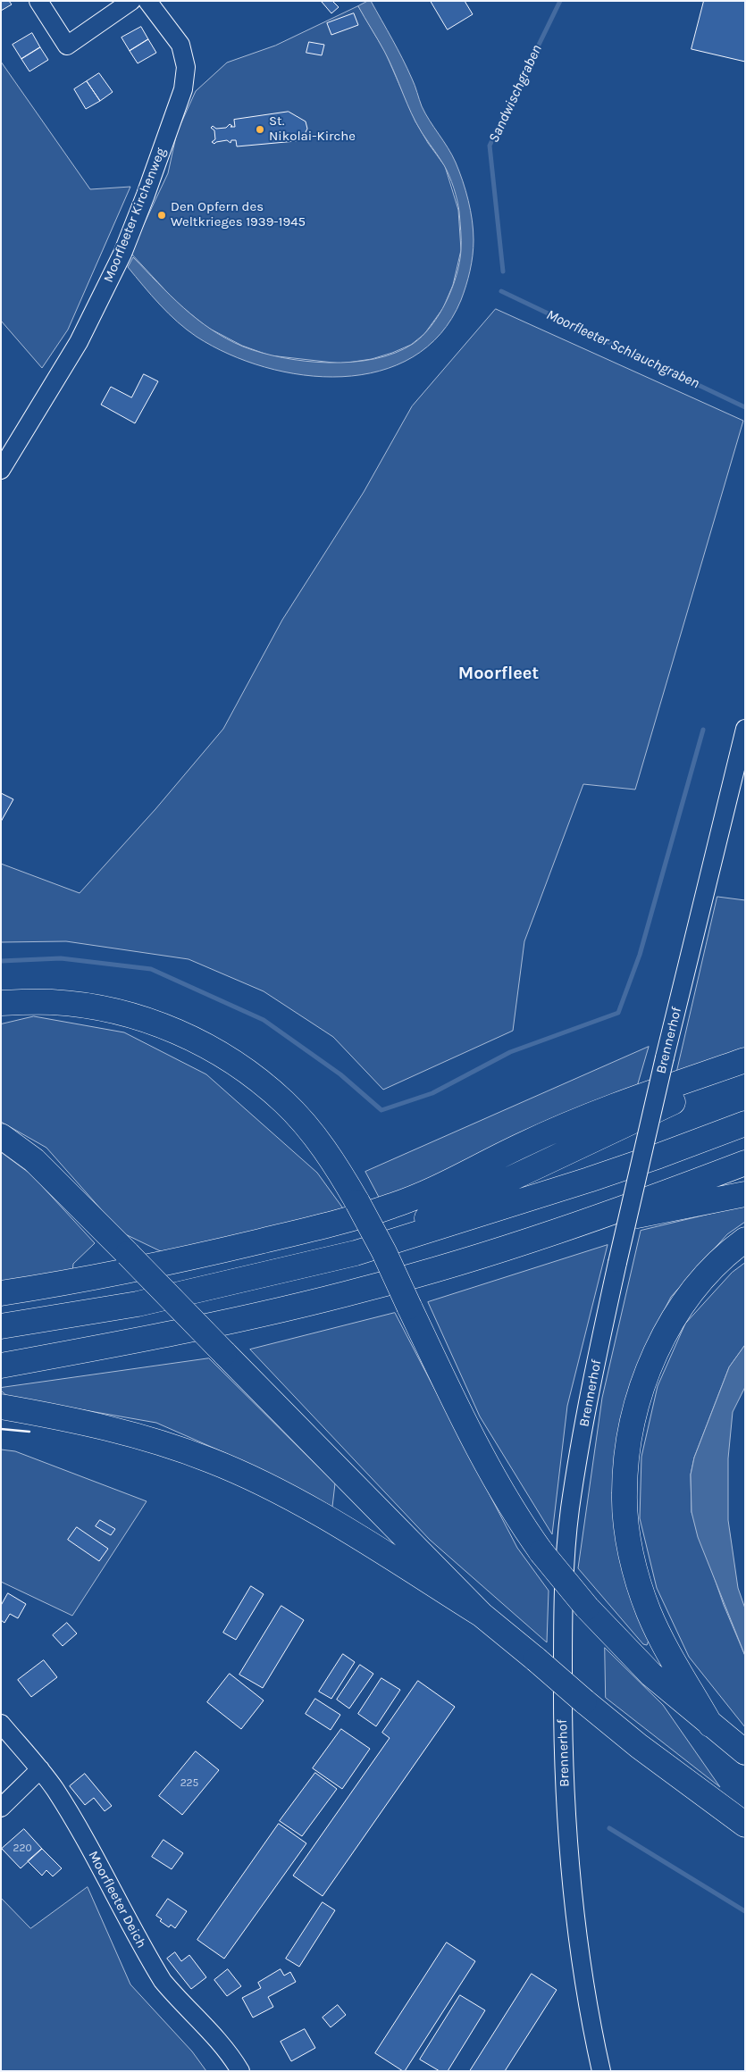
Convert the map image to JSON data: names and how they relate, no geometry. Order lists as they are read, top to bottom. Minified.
{"streets":{"street":["Moorfleeter Kirchenweg","Brennerhof","Moorfleeter Deich"]},"districts":["Moorfleet"],"water":["Sandwischgraben","Moorfleeter Schlauchgraben"],"places":["St. Nikolai-Kirche","Den Opfern des Weltkrieges 1939-1945"],"house_numbers":["225","220"]}
